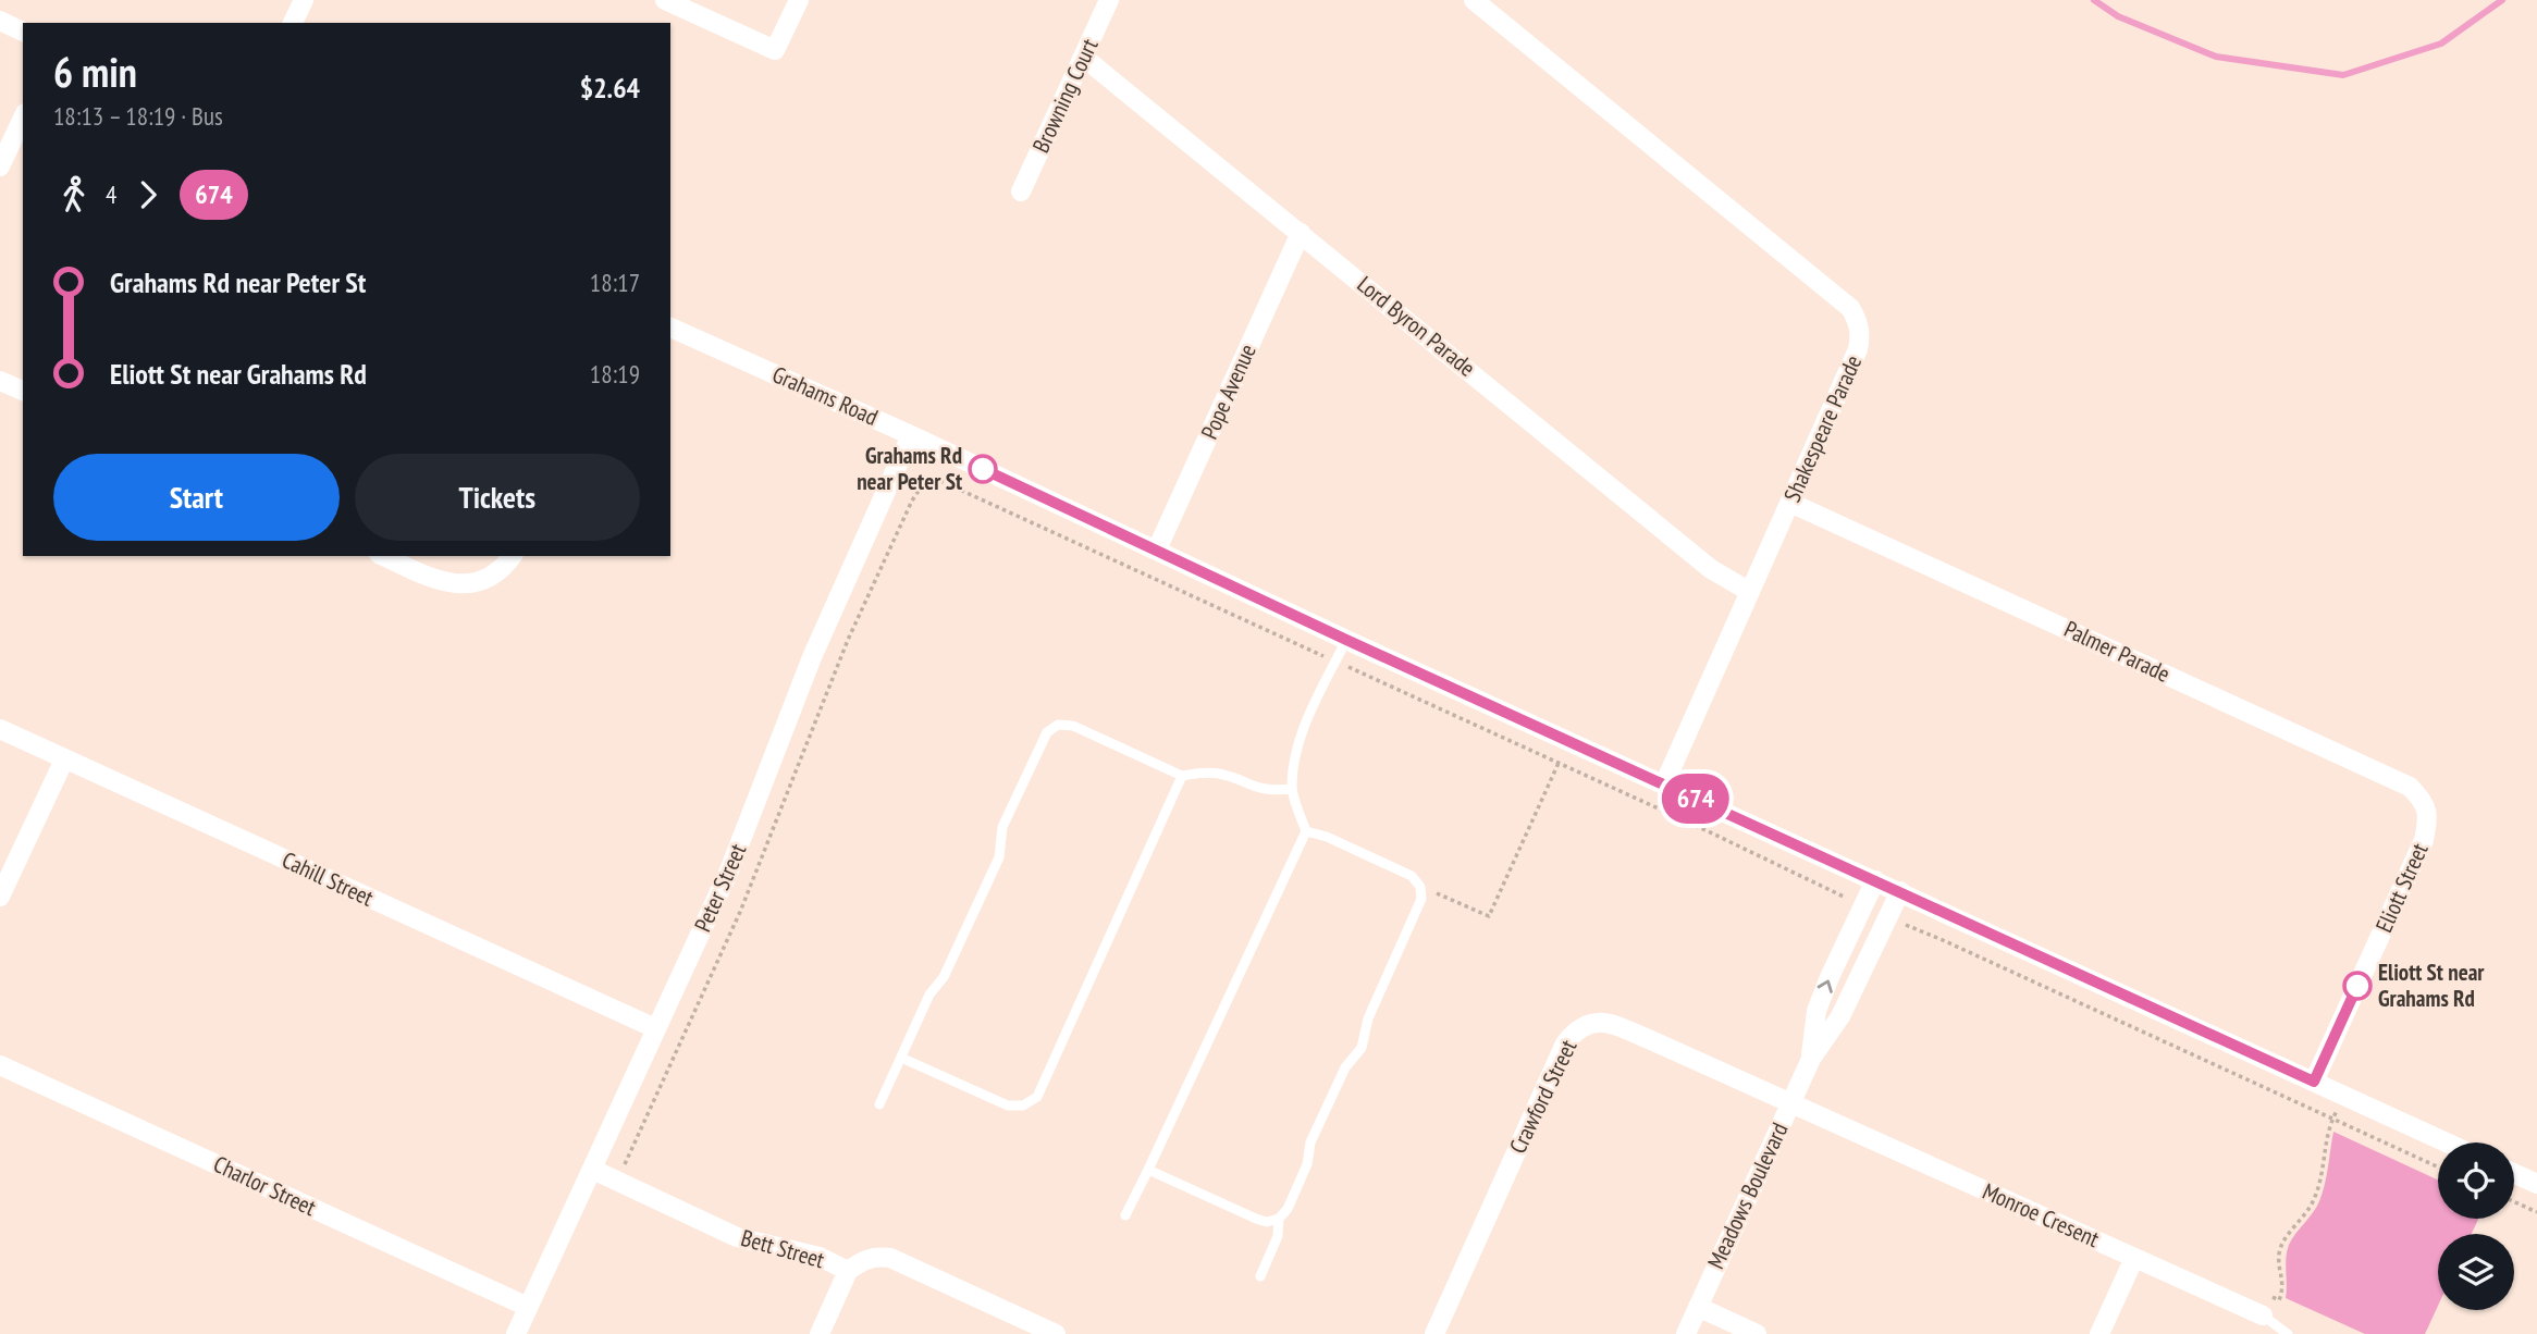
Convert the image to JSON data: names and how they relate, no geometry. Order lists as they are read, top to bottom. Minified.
{"streets":{"street":["Browning Court","Lord Byron Parade","Pope Avenue","Grahams Road","Shakespeare Parade","Palmer Parade","Cahill Street","Peter Street","Eliott Street","Crawford Street","Charlor Street","Meadows Boulevard","Monroe Cresent","Bett Street"]},"crossings":[["Browning Court","Lord Byron Parade"],["Lord Byron Parade","Pope Avenue"],["Lord Byron Parade","Shakespeare Parade"],["Pope Avenue","Grahams Road"],["Grahams Road","Shakespeare Parade"],["Grahams Road","Peter Street"],["Grahams Road","Eliott Street"],["Grahams Road","Meadows Boulevard"],["Shakespeare Parade","Palmer Parade"],["Palmer Parade","Eliott Street"],["Cahill Street","Peter Street"],["Peter Street","Charlor Street"],["Peter Street","Bett Street"],["Crawford Street","Meadows Boulevard"],["Crawford Street","Monroe Cresent"],["Meadows Boulevard","Monroe Cresent"]],"places":["Grahams Rd near Peter St","Eliott St near Grahams Rd"],"lines":["bus line 674"],"page":{"on_map":"674","heading":["6 min","18:13 – 18:19 · Bus","$2.64"],"legs":["4","674"],"list":[{"name":"Grahams Rd near Peter St","value":"18:17"},{"name":"Eliott St near Grahams Rd","value":"18:19"}],"buttons":["Start","Tickets"]}}
